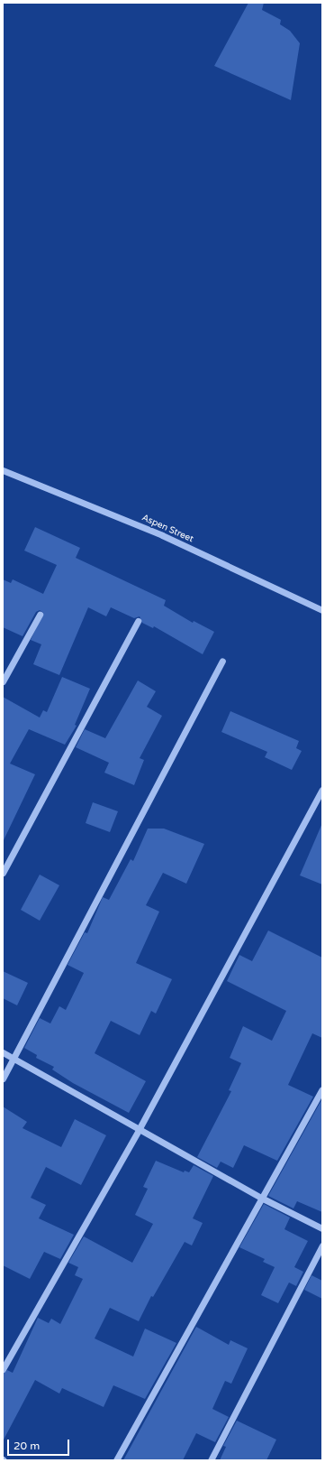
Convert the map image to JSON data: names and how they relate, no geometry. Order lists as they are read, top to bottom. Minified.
{"streets":{"street":["Aspen Street"]},"scale_bar":"20 m"}
